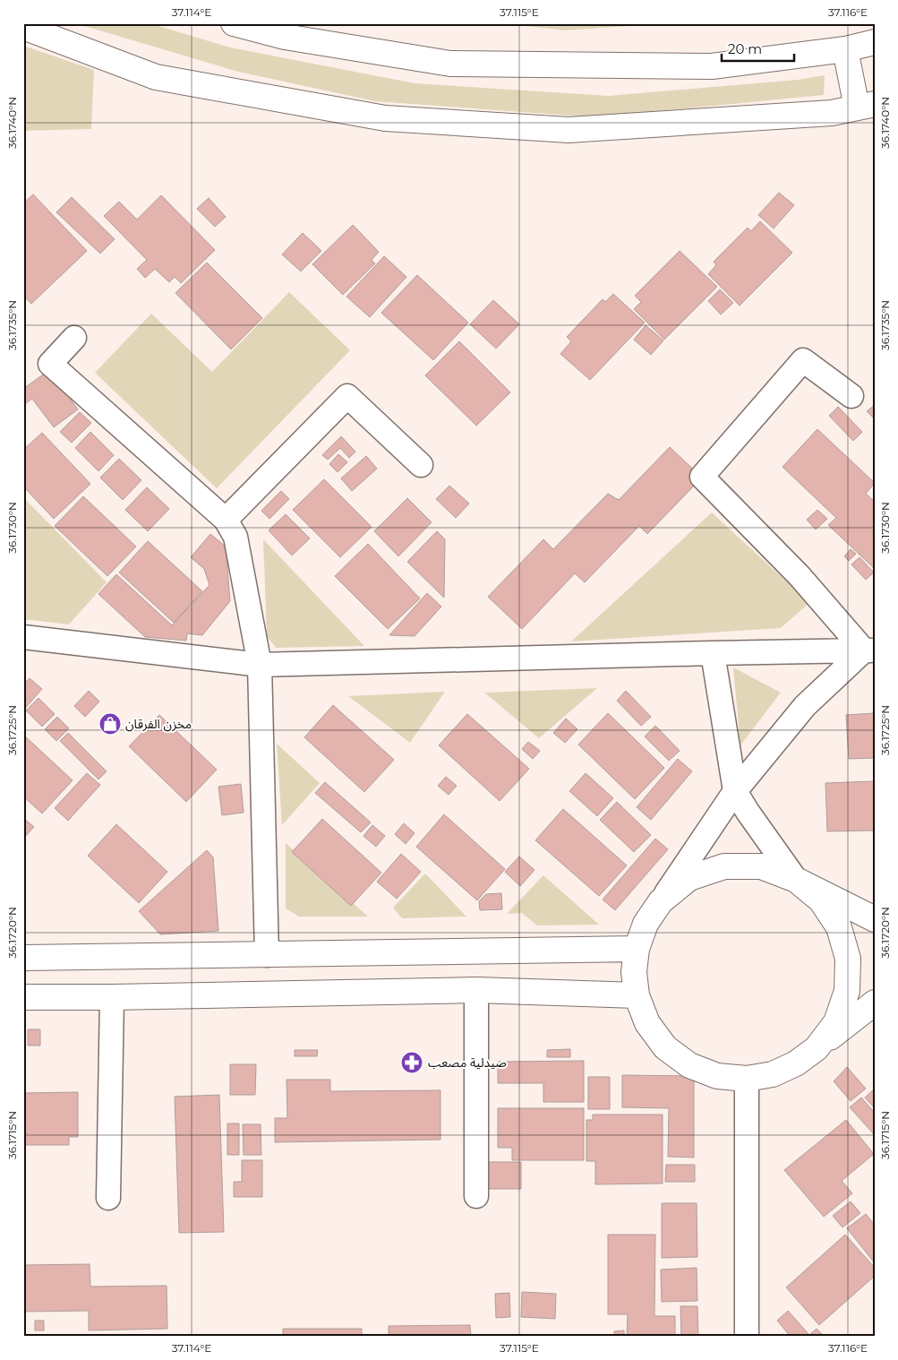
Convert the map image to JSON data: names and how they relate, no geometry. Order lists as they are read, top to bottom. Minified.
{"places":{"shop":["مخزن الفرقان"],"pharmacy":["صيدلية مصعب"]},"scale_bar":"20 m","coordinates":["37.114°E","37.115°E","37.116°E","36.1740°N","36.1735°N","36.1730°N","36.1725°N","36.1720°N","36.1715°N"]}
